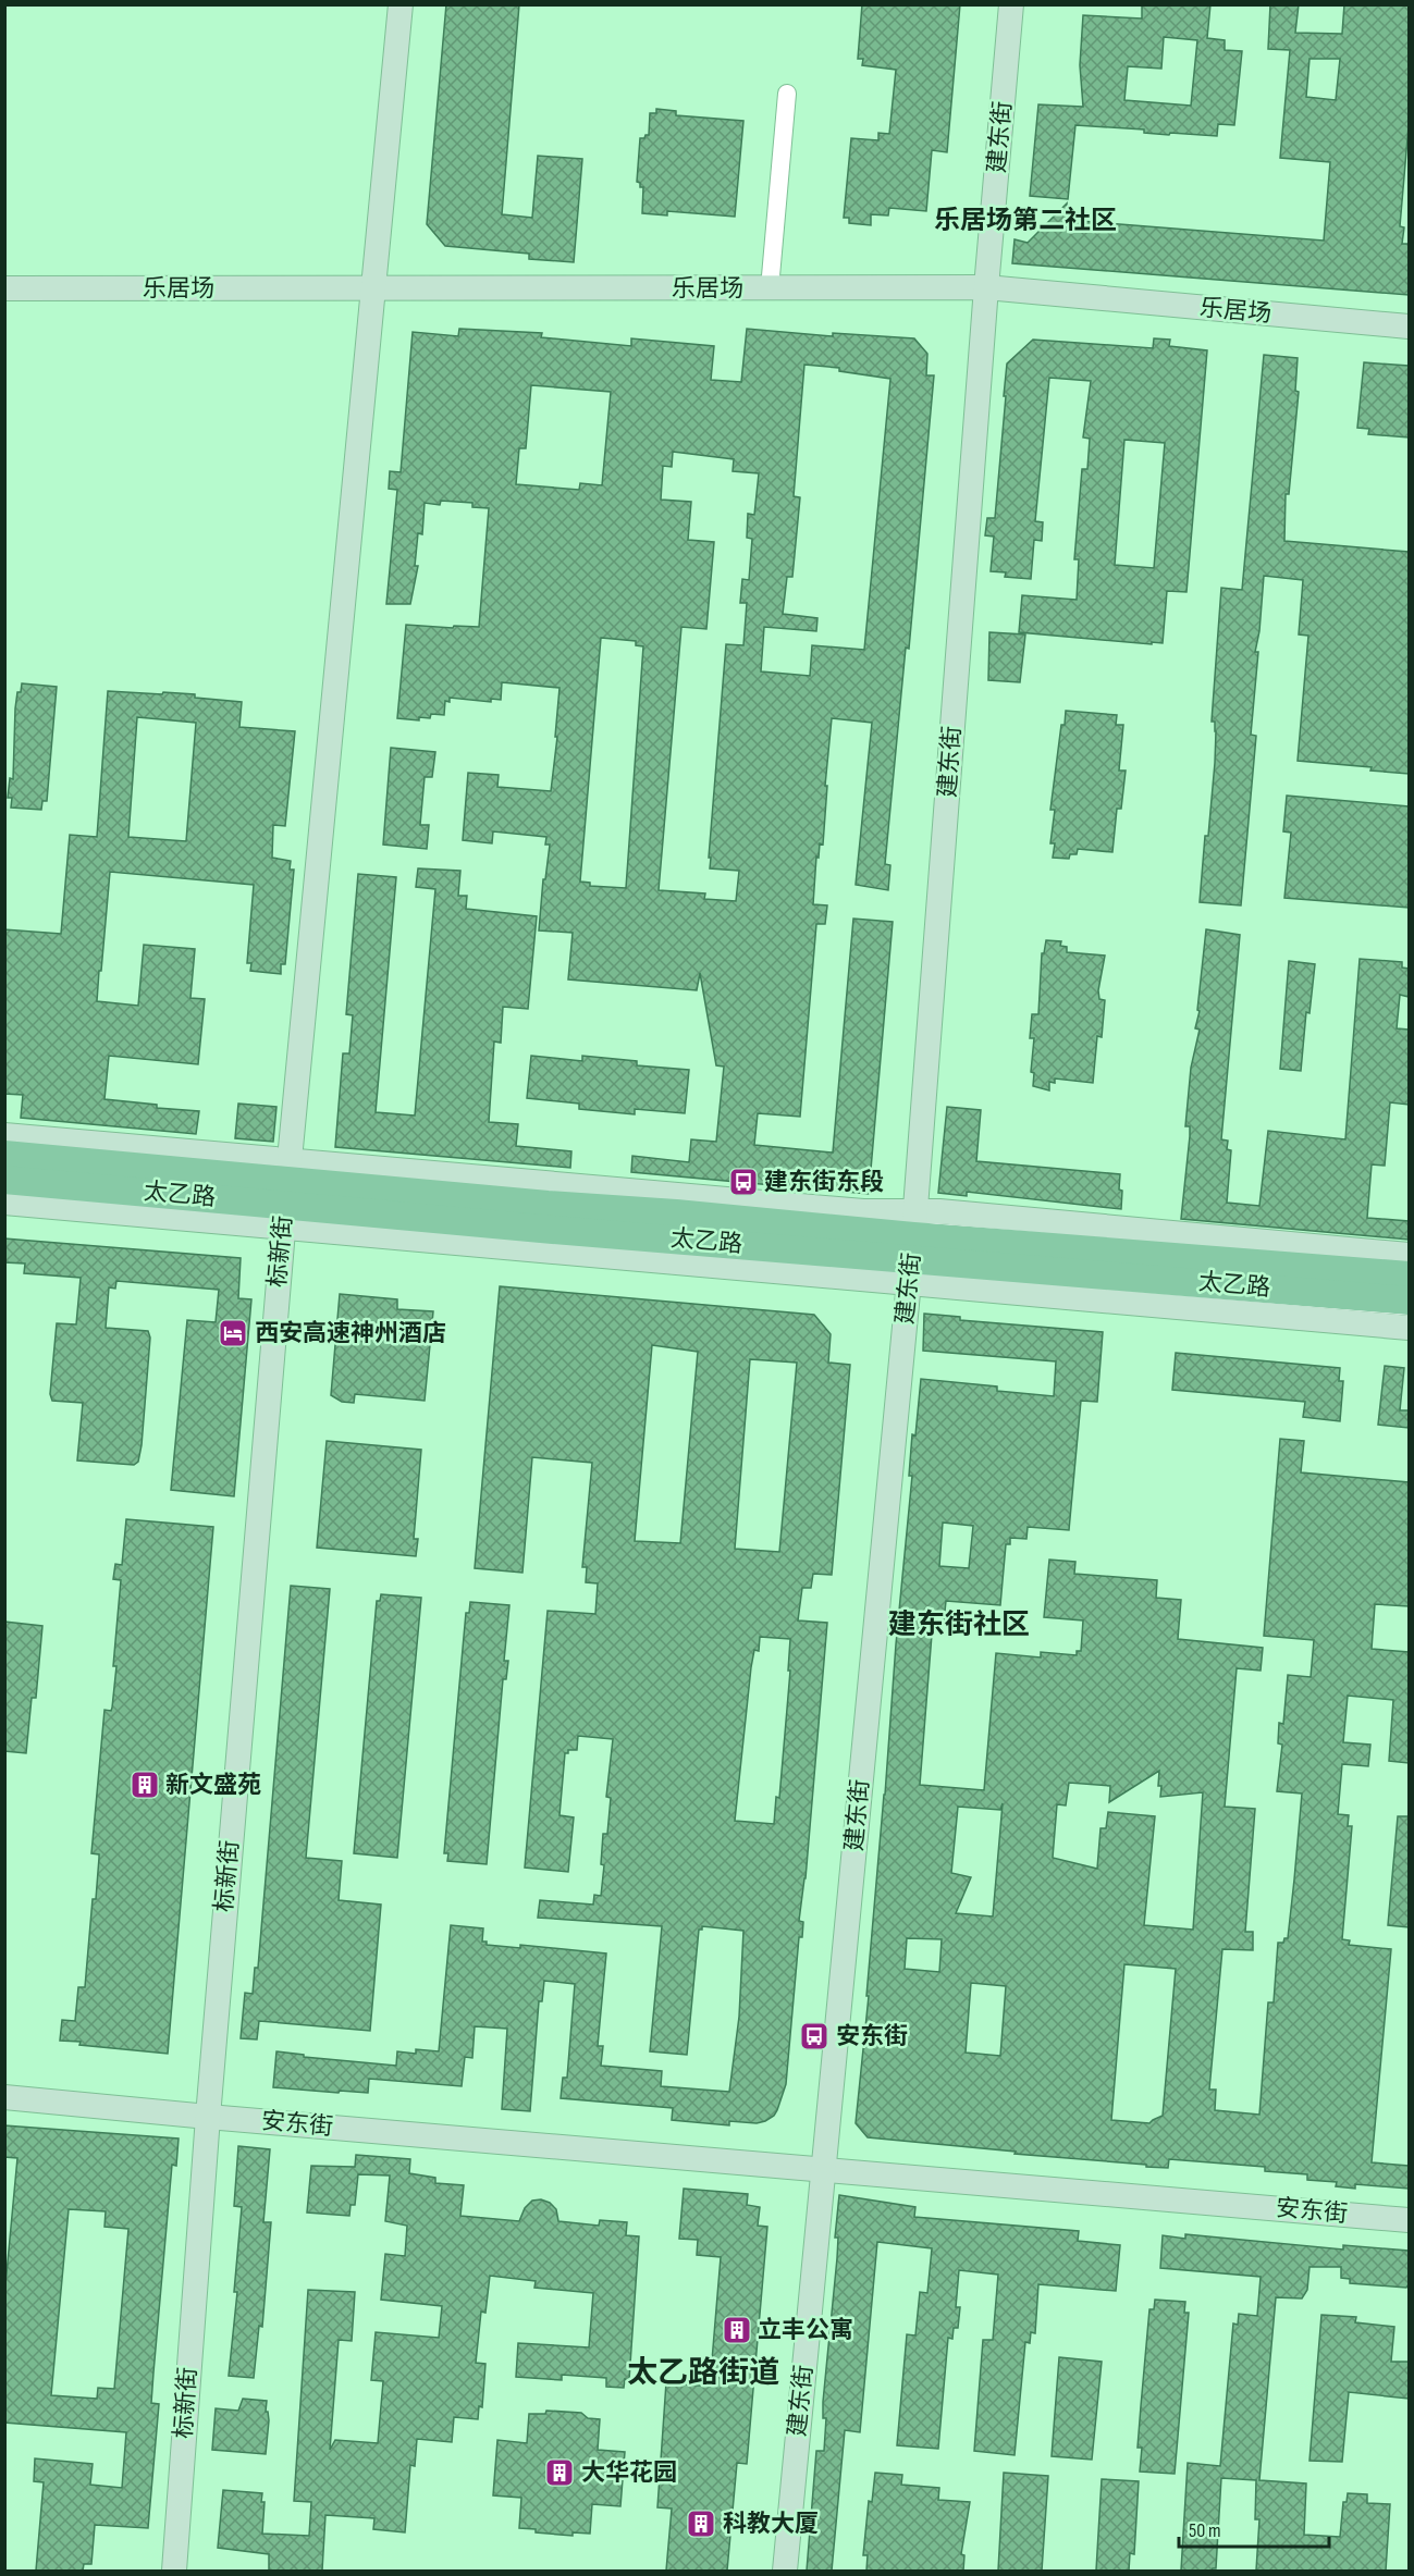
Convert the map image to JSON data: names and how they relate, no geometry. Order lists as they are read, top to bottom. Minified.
{"streets":{"main road":["太乙路"],"street":["建东街","乐居场","标新街","安东街"]},"crossings":[["建东街","乐居场"],["建东街","太乙路"],["建东街","安东街"],["乐居场","标新街"],["太乙路","标新街"],["标新街","安东街"]],"districts":["乐居场第二社区","建东街社区","太乙路街道"],"places":{"bus stop":["建东街东段","安东街"],"hotel":["西安高速神州酒店"],"building":["新文盛苑","立丰公寓","大华花园","科教大厦"]},"scale_bar":"50 m"}
